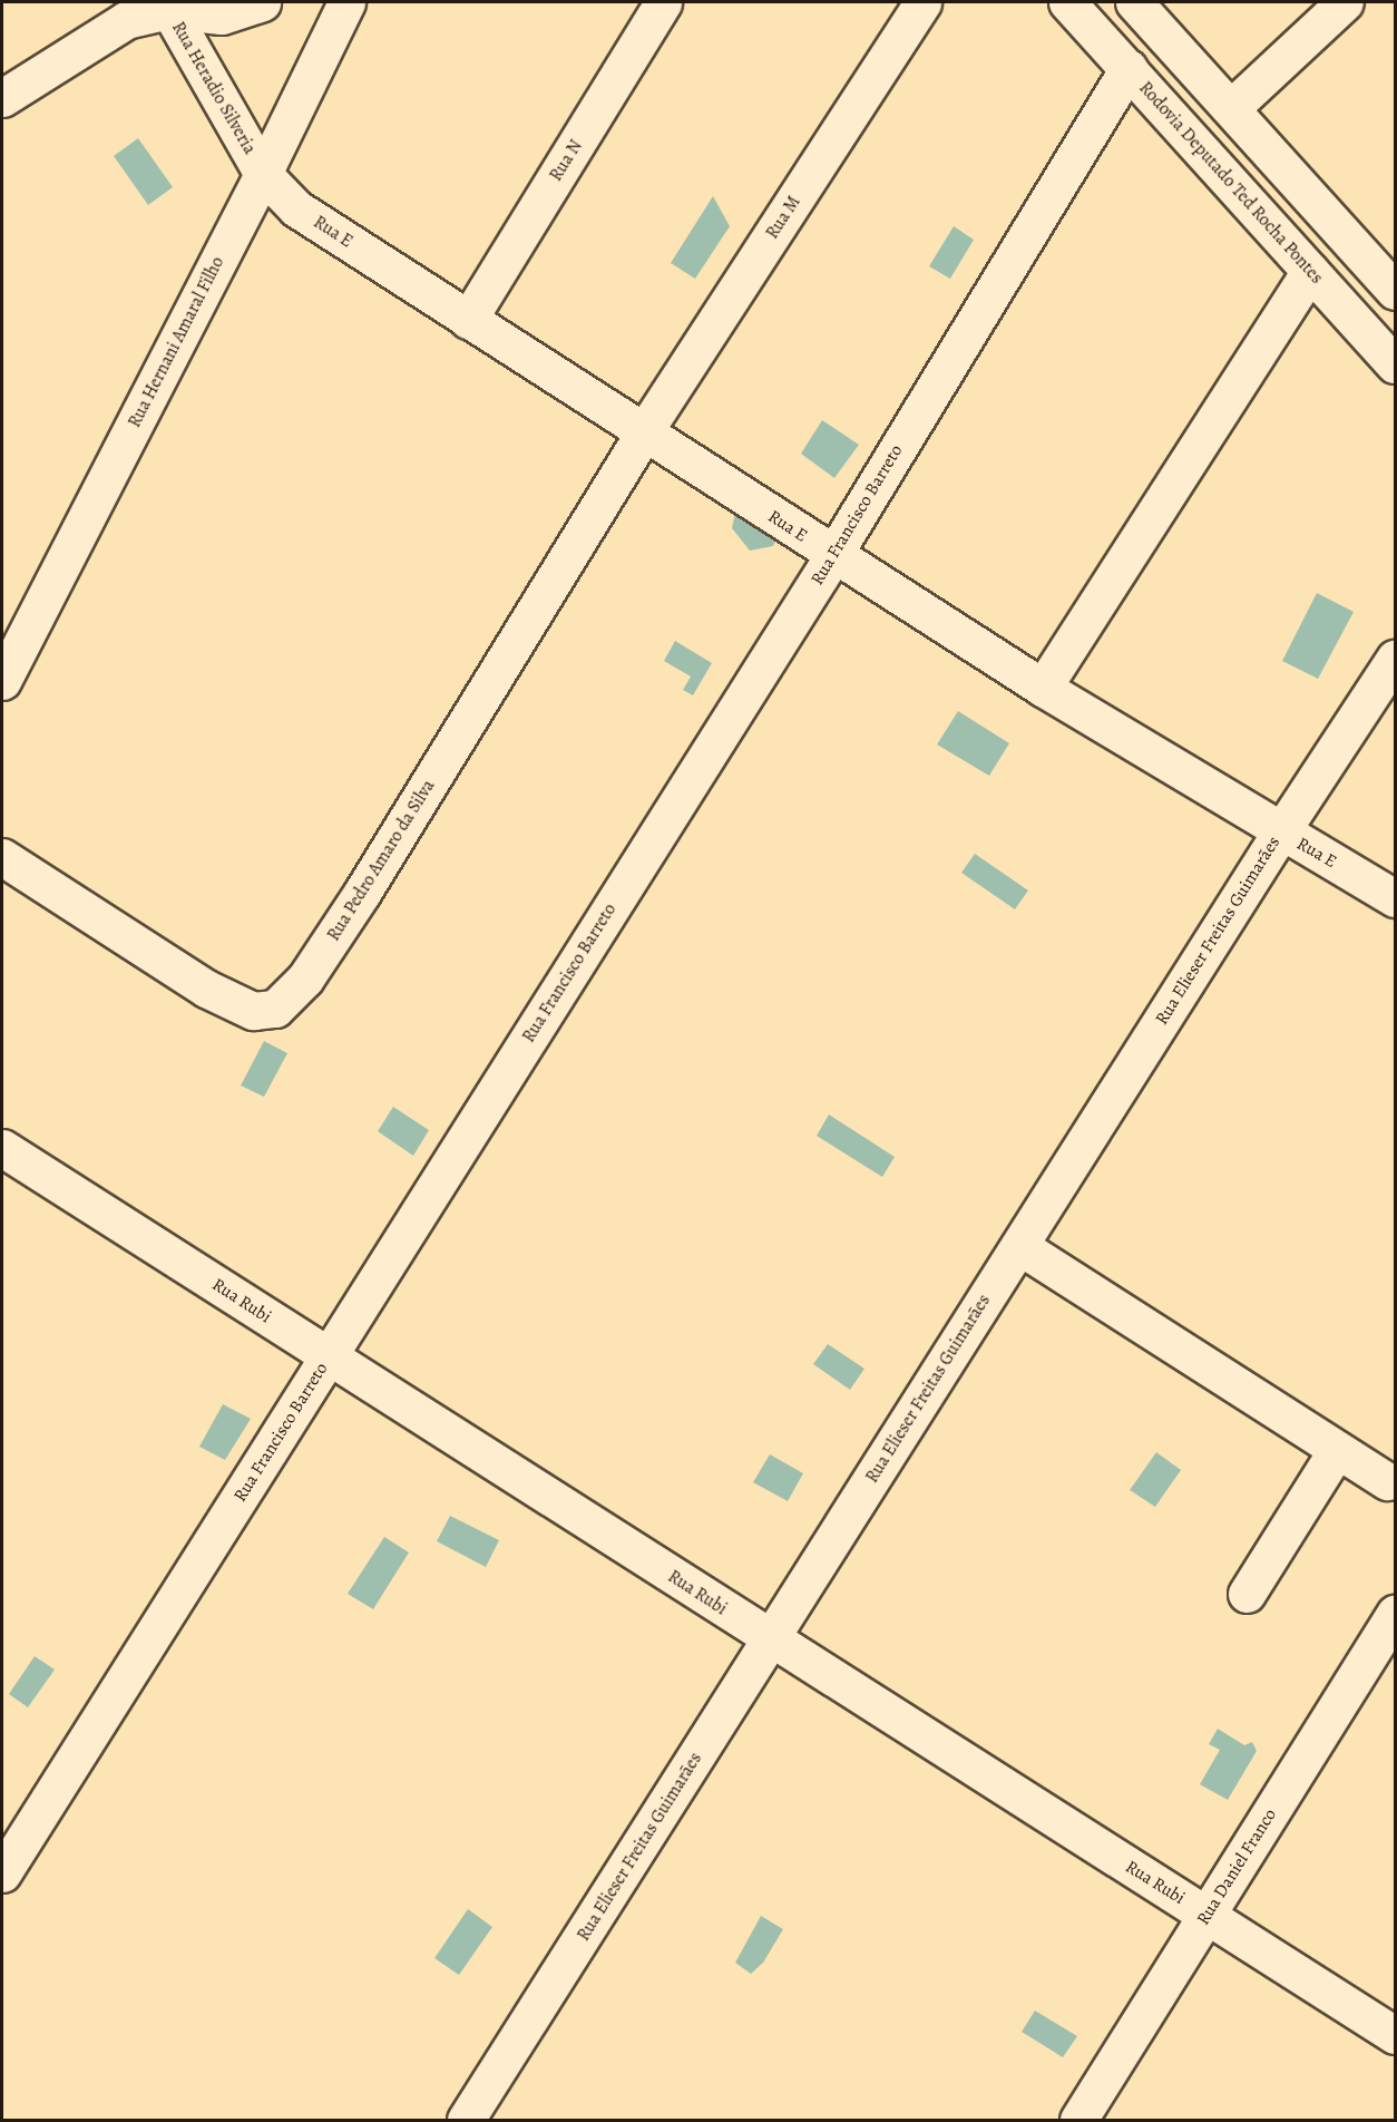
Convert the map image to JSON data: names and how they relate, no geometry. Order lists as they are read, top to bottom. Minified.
{"streets":{"street":["Rua Heradio Silveria","Rua N","Rodovia Deputado Ted Rocha Pontes","Rua M","Rua E","Rua Hernani Amaral Filho","Rua Francisco Barreto","Rua Pedro Amaro da Silva","Rua Elieser Freitas Guimarães","Rua Rubi","Rua Daniel Franco"]},"crossings":[["Rua Heradio Silveria","Rua E"],["Rua Heradio Silveria","Rua Hernani Amaral Filho"],["Rua N","Rua E"],["Rodovia Deputado Ted Rocha Pontes","Rua Francisco Barreto"],["Rua M","Rua E"],["Rua M","Rua Pedro Amaro da Silva"],["Rua E","Rua Hernani Amaral Filho"],["Rua E","Rua Francisco Barreto"],["Rua E","Rua Pedro Amaro da Silva"],["Rua E","Rua Elieser Freitas Guimarães"],["Rua Francisco Barreto","Rua Rubi"],["Rua Elieser Freitas Guimarães","Rua Rubi"],["Rua Rubi","Rua Daniel Franco"]]}
